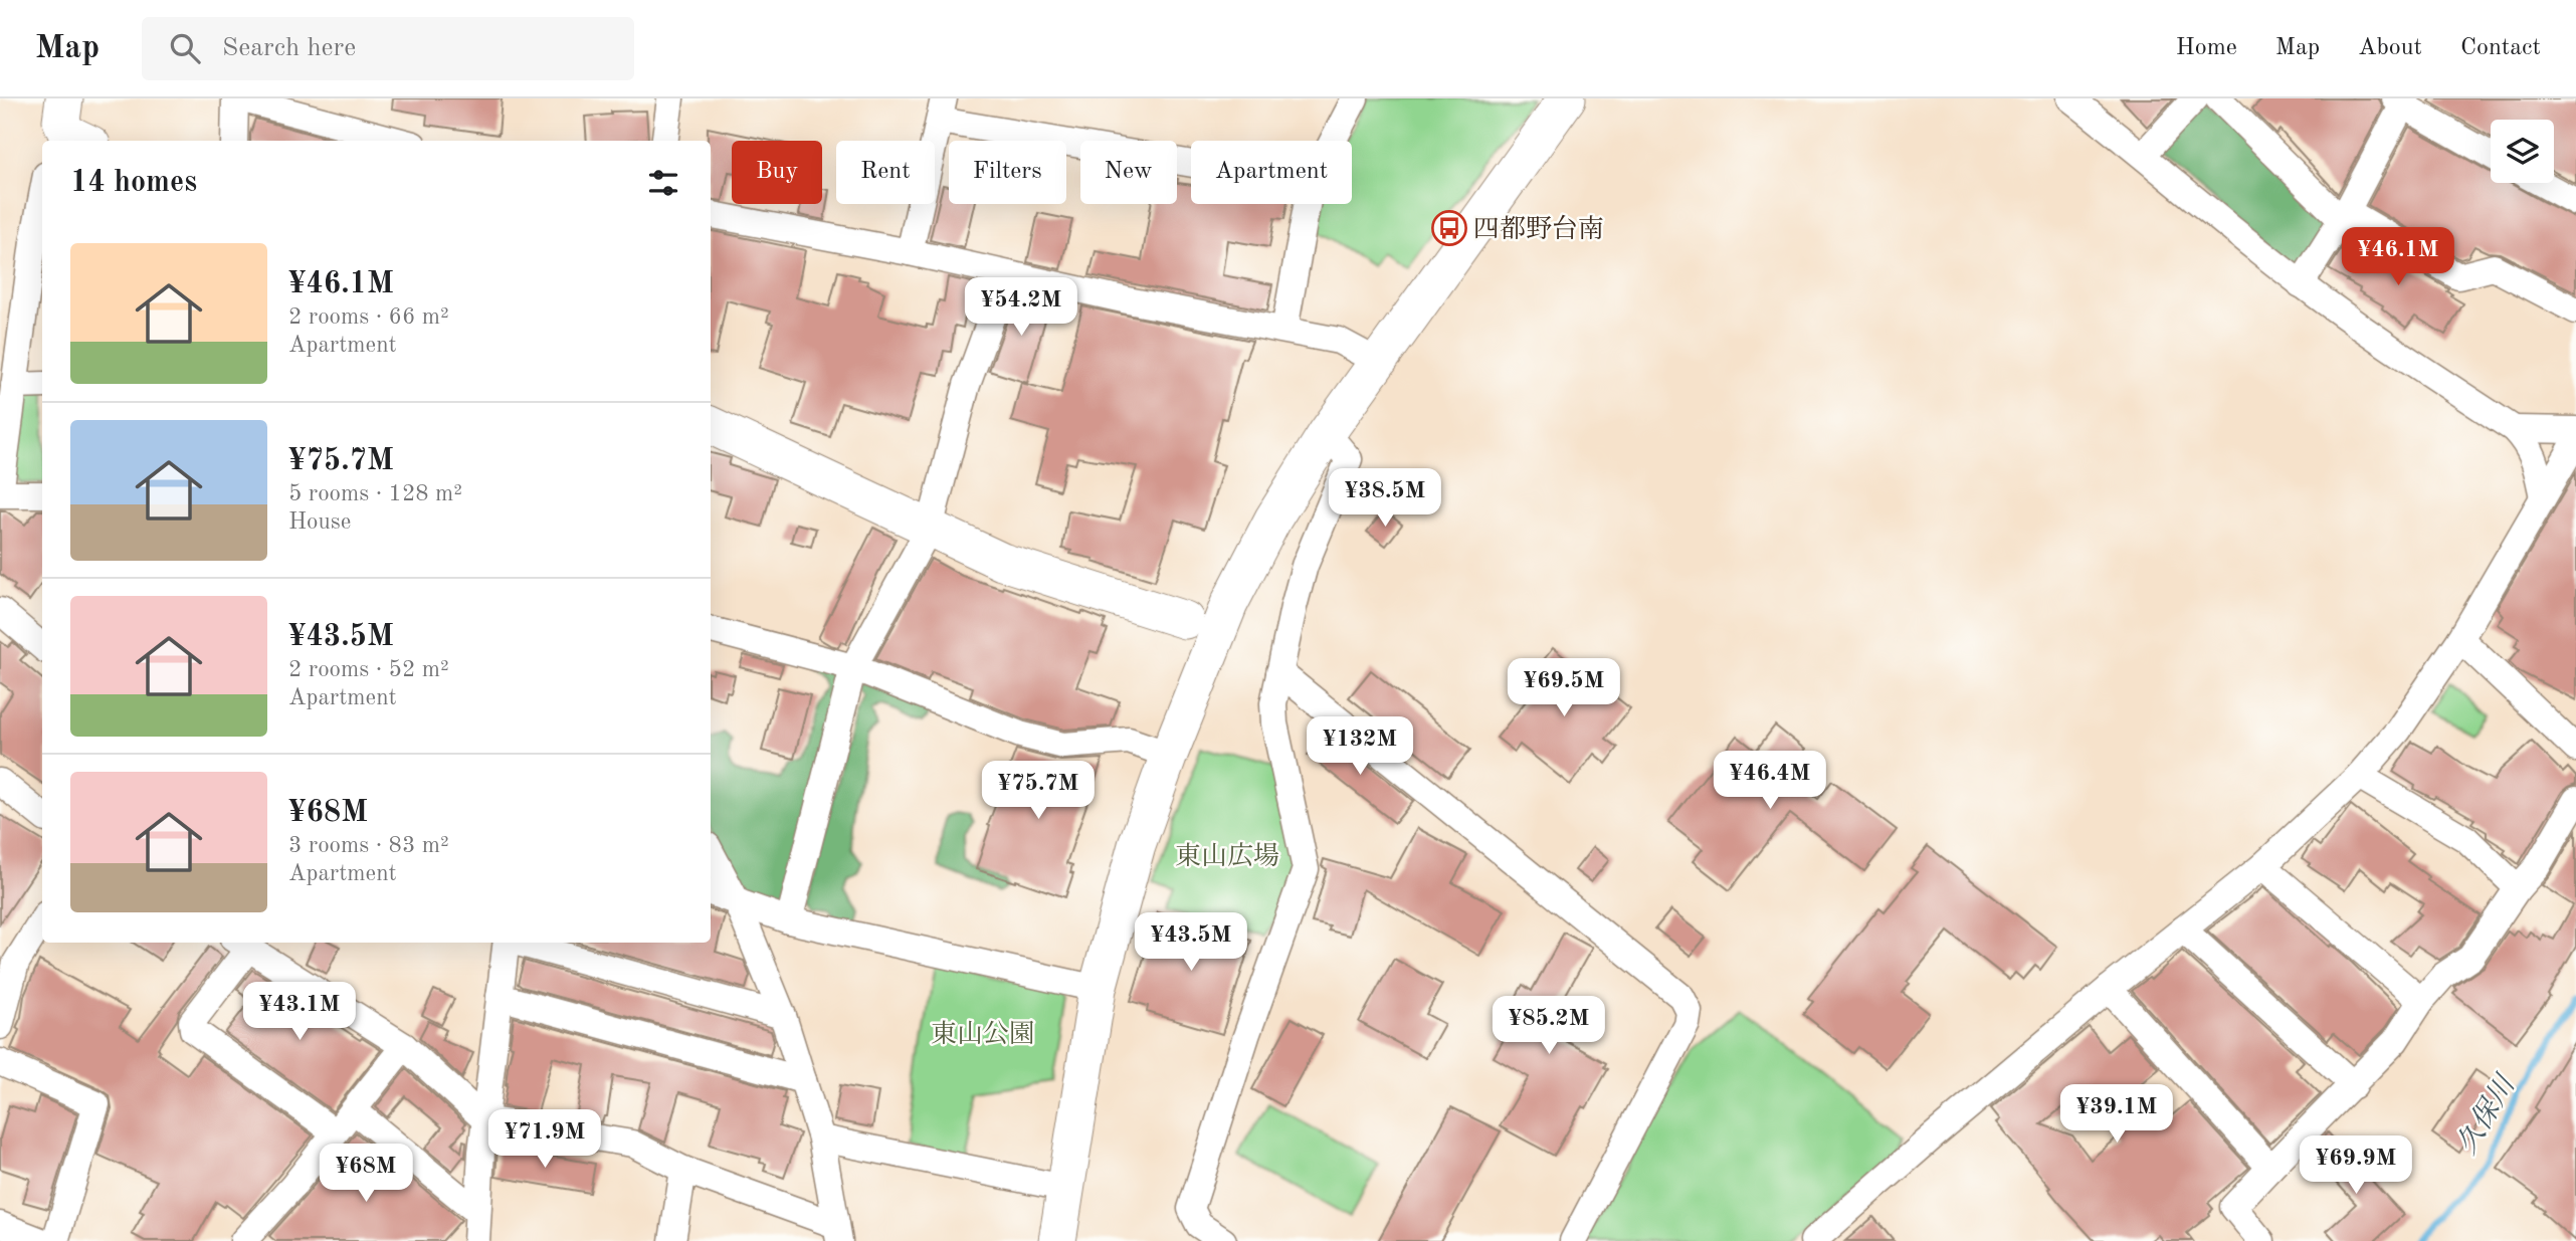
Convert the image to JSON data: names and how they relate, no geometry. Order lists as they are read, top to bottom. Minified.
{"water":["久保川"],"parks":["東山広場","東山公園"],"places":{"bus stop":["四都野台南"]},"page":{"header":"Map","search":"Search here","nav":["Home","Map","About","Contact"],"chip":["Buy","Rent","Filters","New","Apartment"],"heading":"14 homes","list":[{"name":"¥46.1M","note":"2 rooms · 66 m² · Apartment"},{"name":"¥75.7M","note":"5 rooms · 128 m² · House"},{"name":"¥43.5M","note":"2 rooms · 52 m² · Apartment"},{"name":"¥68M","note":"3 rooms · 83 m² · Apartment"}],"price":["¥46.1M","¥54.2M","¥38.5M","¥69.5M","¥132M","¥46.4M","¥75.7M","¥43.5M","¥43.1M","¥85.2M","¥39.1M","¥71.9M","¥69.9M","¥68M"]}}
